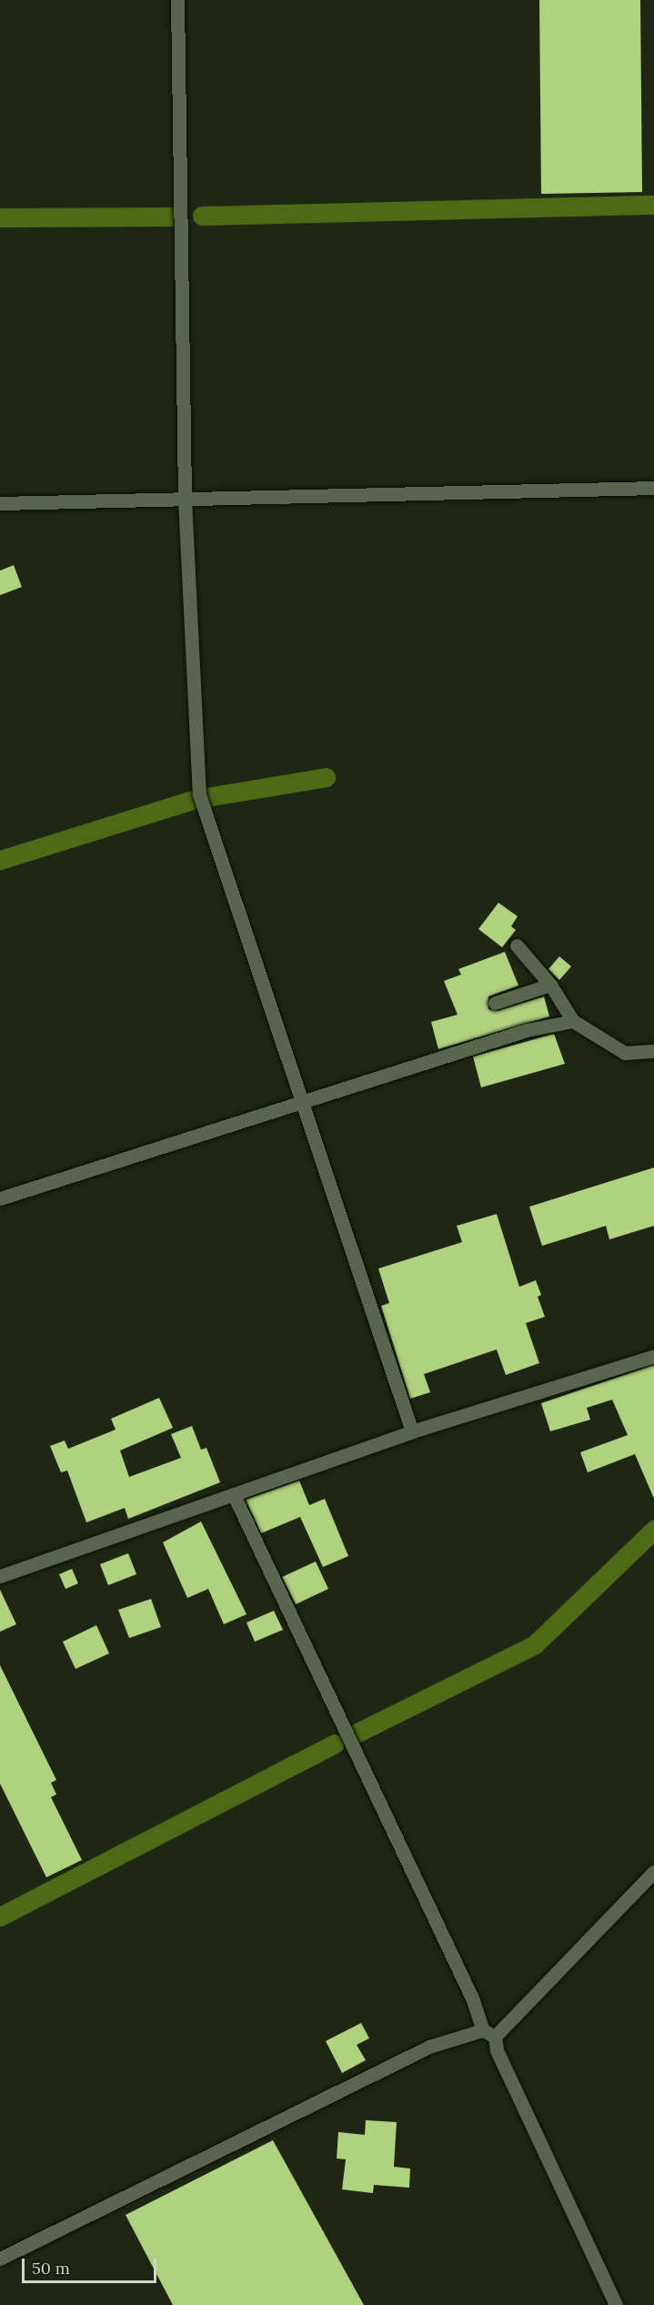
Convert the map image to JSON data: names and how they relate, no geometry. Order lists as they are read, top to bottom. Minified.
{"scale_bar":"50 m"}
